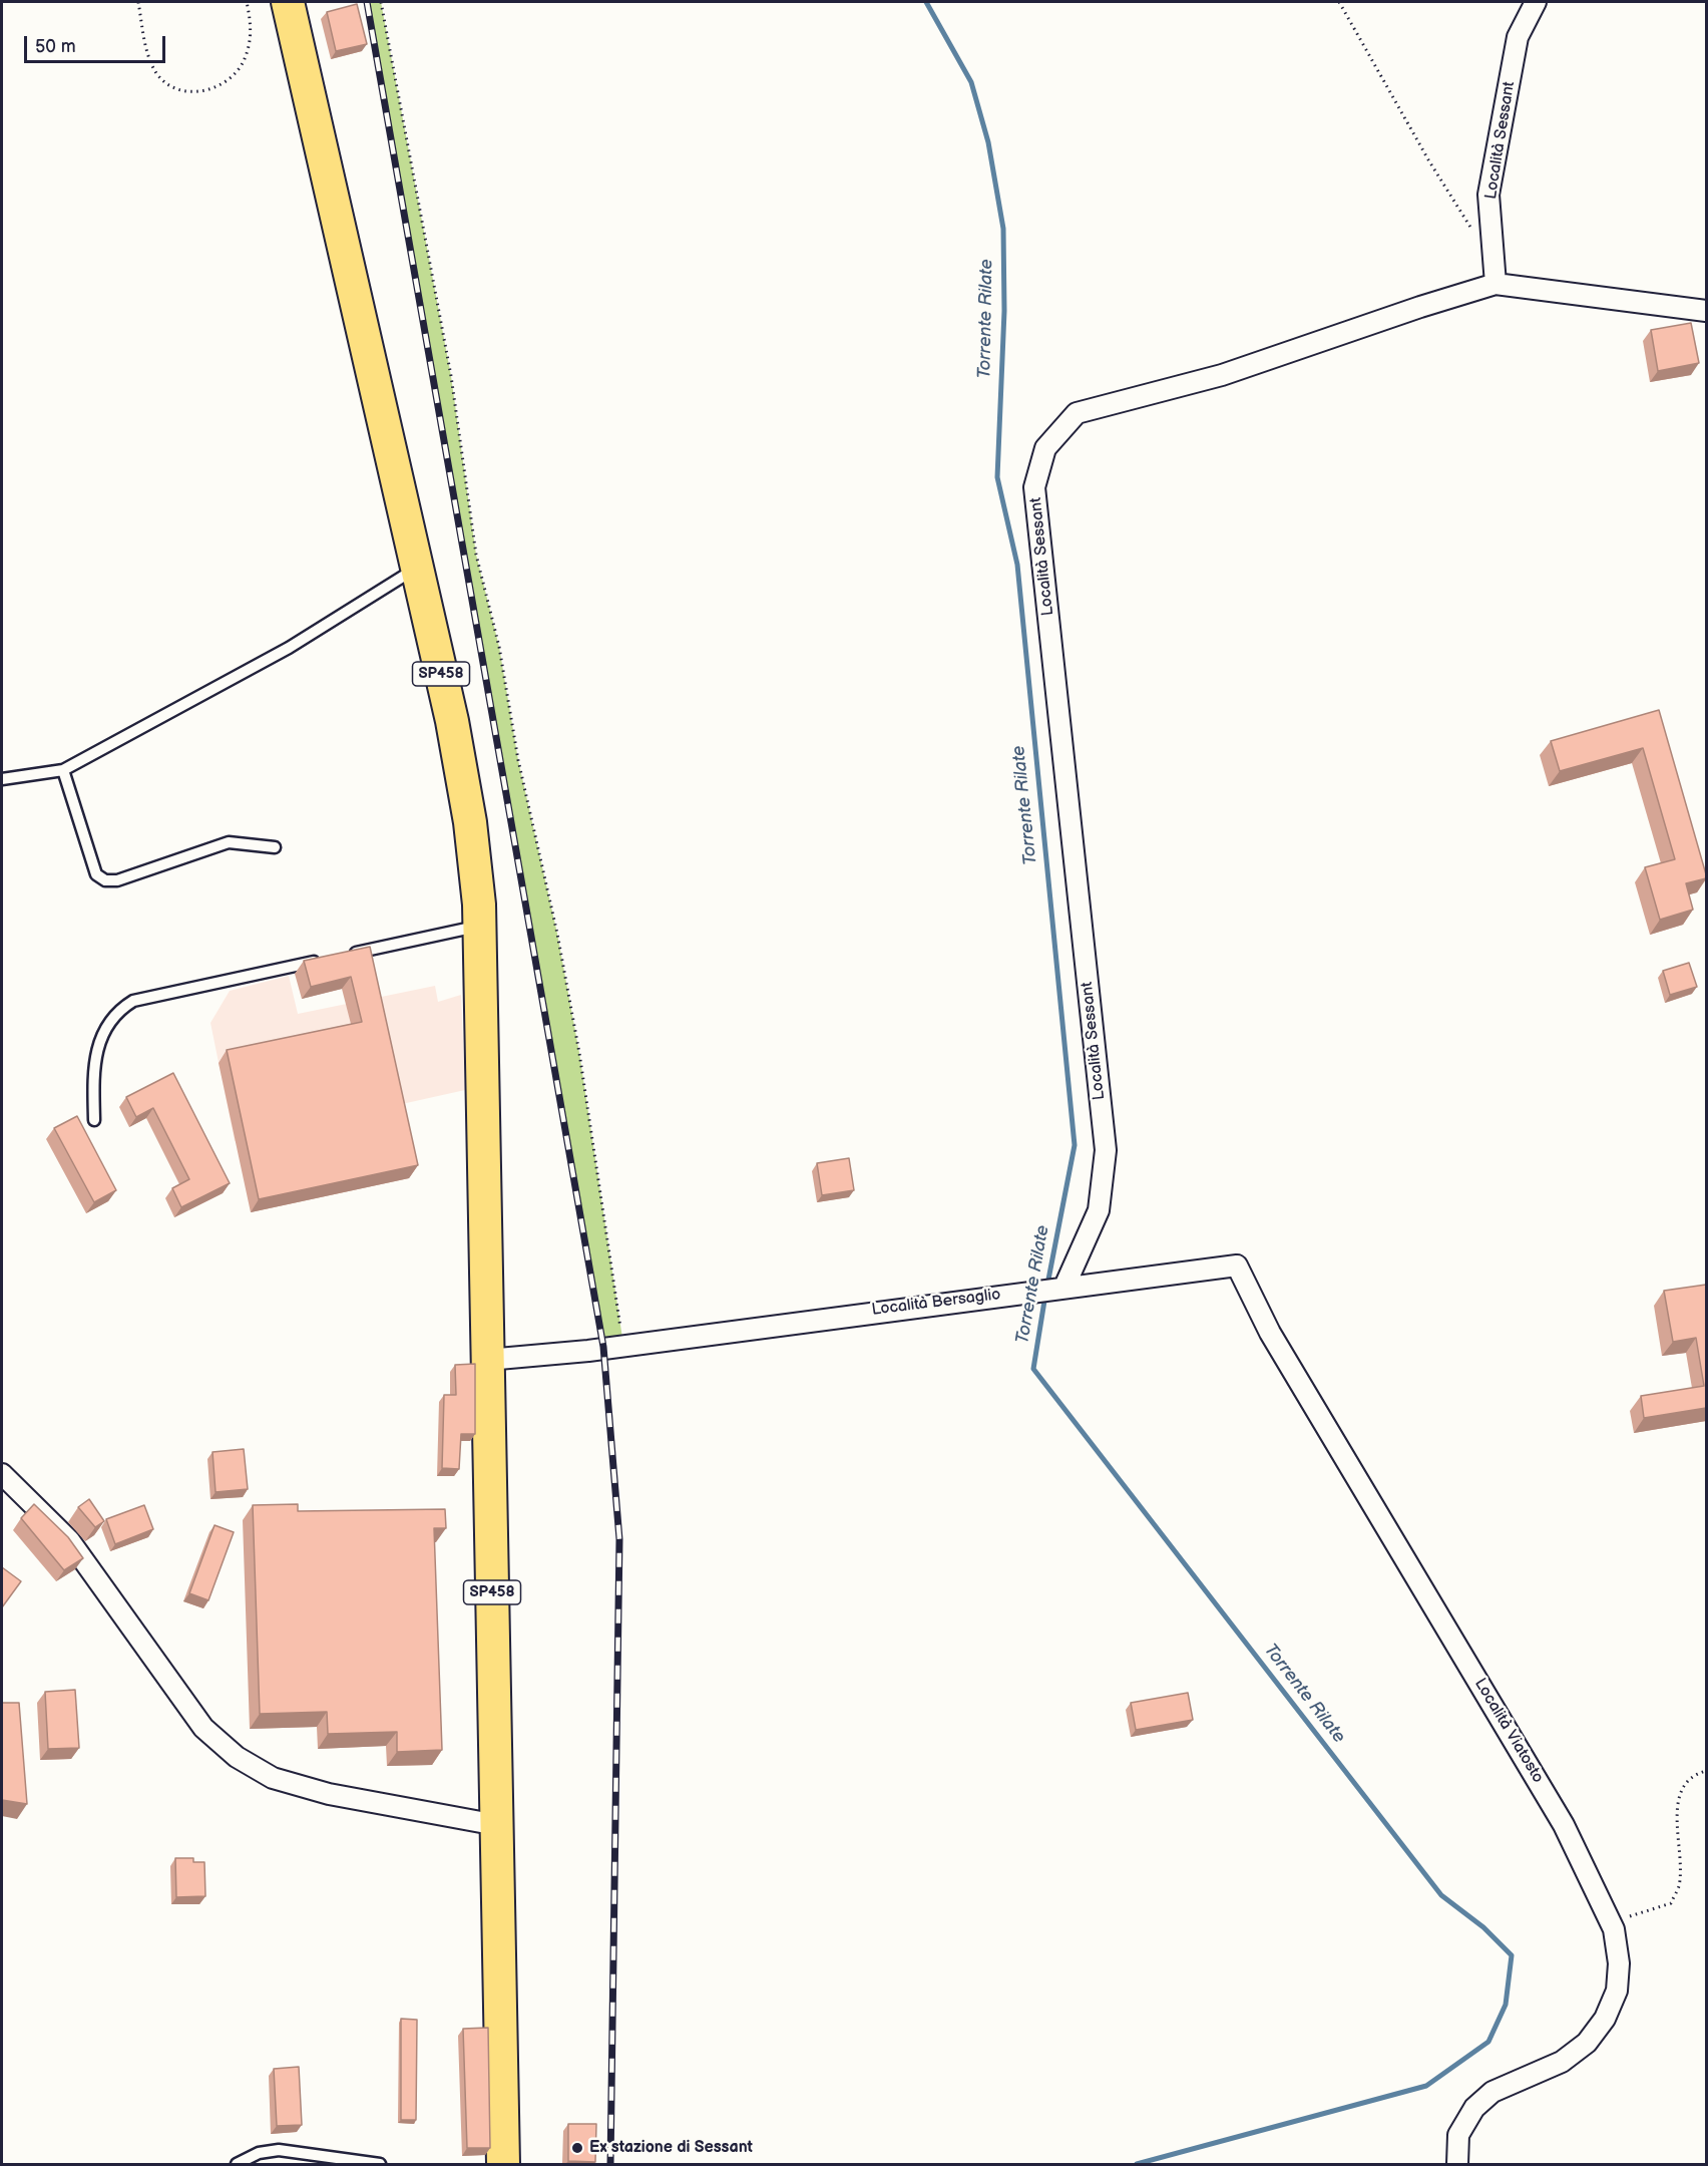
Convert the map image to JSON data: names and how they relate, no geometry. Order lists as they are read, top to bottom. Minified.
{"streets":{"main road":["SP458"],"street":["Località Sessant","Località Bersaglio","Località Viatosto"]},"crossings":[["Località Sessant","Località Bersaglio"],["SP458","Località Bersaglio"],["Località Bersaglio","Località Viatosto"]],"water":["Torrente Rilate"],"places":["Ex stazione di Sessant"],"scale_bar":"50 m"}
